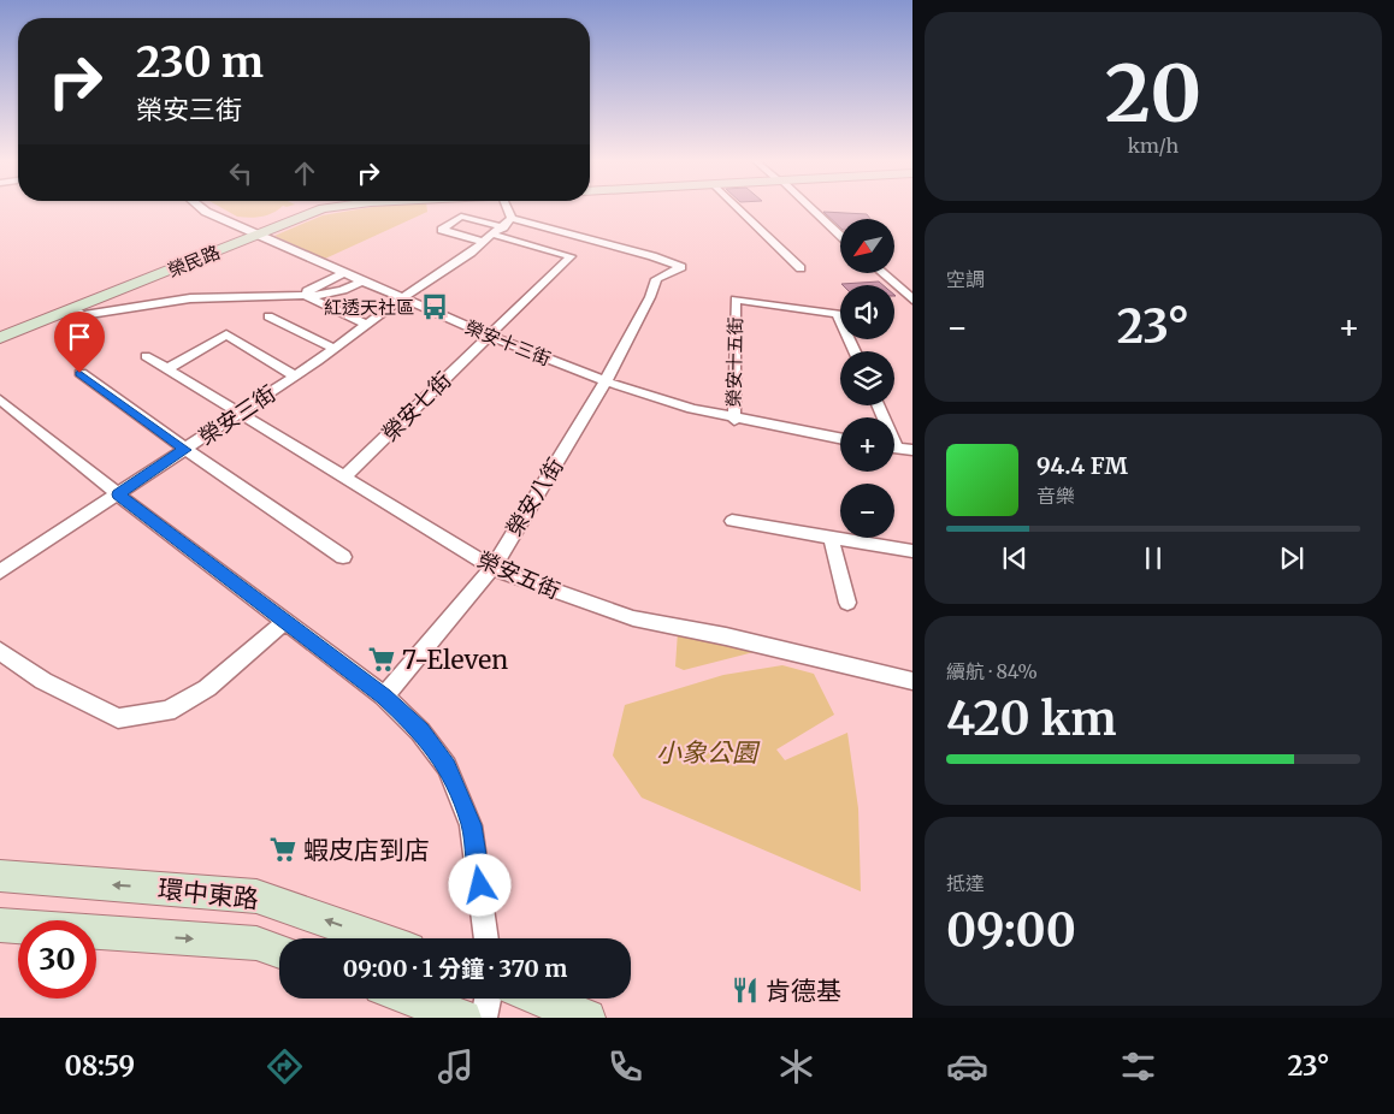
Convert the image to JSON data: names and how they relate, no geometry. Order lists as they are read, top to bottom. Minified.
{"streets":{"street":["榮民路","榮安十三街","榮安十五街","榮安七街","榮安三街","榮安八街","榮安五街","環中東路"]},"crossings":[["榮民路","榮安十三街"],["榮安十三街","榮安十五街"],["榮安十三街","榮安七街"],["榮安十三街","榮安三街"],["榮安十三街","榮安八街"],["榮安七街","榮安三街"],["榮安七街","榮安五街"],["榮安三街","榮安八街"],["榮安三街","榮安五街"],["榮安八街","榮安五街"]],"parks":["小象公園"],"places":{"bus stop":["紅透天社區"],"supermarket":["7-Eleven","蝦皮店到店"],"restaurant":["肯德基"]},"north":"bottom left","page":{"tile":[["20","km/h"],"空調",["續航 · 84%","420 km"],["抵達","09:00"]],"turn":["230 m","榮安三街"],"map_buttons":["+","−"],"heat":["−","23°","+"],"song":["94.4 FM","音樂"],"limit":"30","trip":"09:00 · 1 分鐘 · 370 m","tabs":["08:59","23°"]}}
